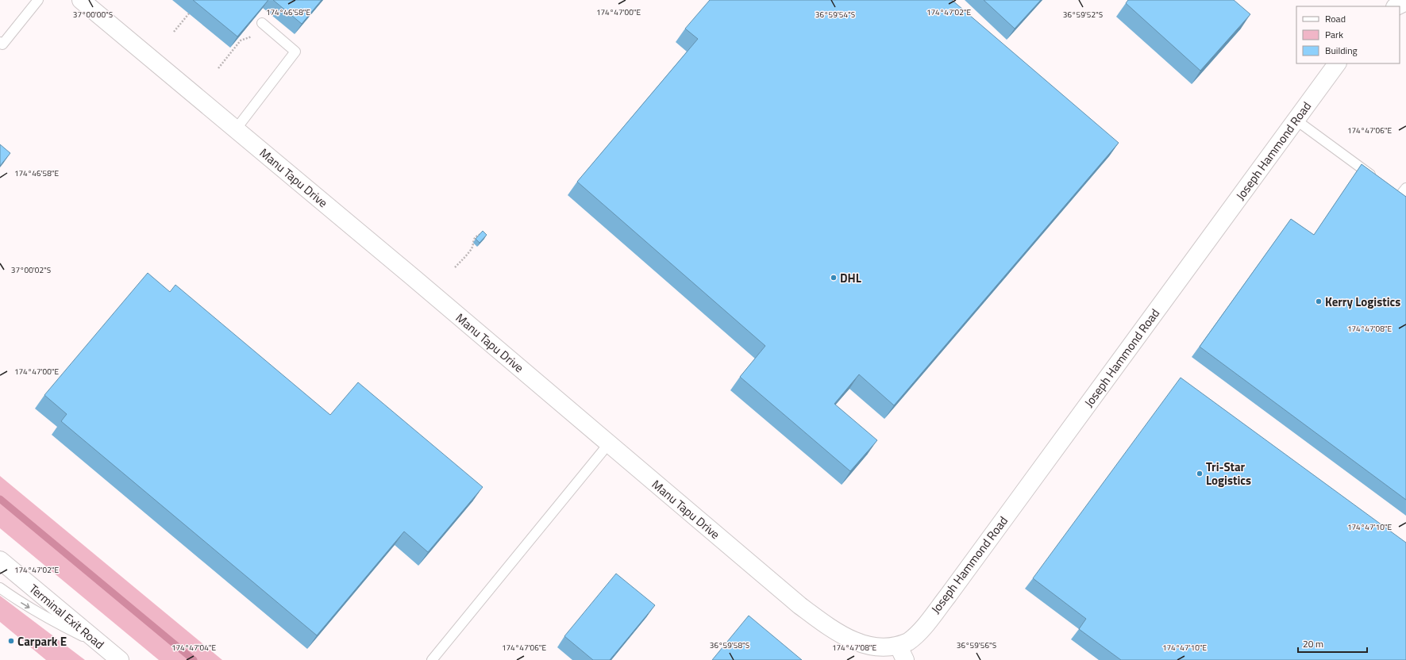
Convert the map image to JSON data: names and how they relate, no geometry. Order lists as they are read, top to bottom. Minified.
{"streets":{"street":["Joseph Hammond Road","Manu Tapu Drive","Terminal Exit Road"]},"crossings":[["Joseph Hammond Road","Manu Tapu Drive"]],"places":["DHL","Kerry Logistics","Tri-Star Logistics","Carpark E"],"legend":["Road","Park","Building"],"scale_bar":"20 m","coordinates":["174°47'02\"E","174°46'58\"E","174°47'00\"E","37°00'00\"S","36°59'54\"S","36°59'52\"S","174°47'06\"E","37°00'02\"S","174°47'08\"E","174°47'10\"E","36°59'58\"S","36°59'56\"S","174°47'04\"E"]}
